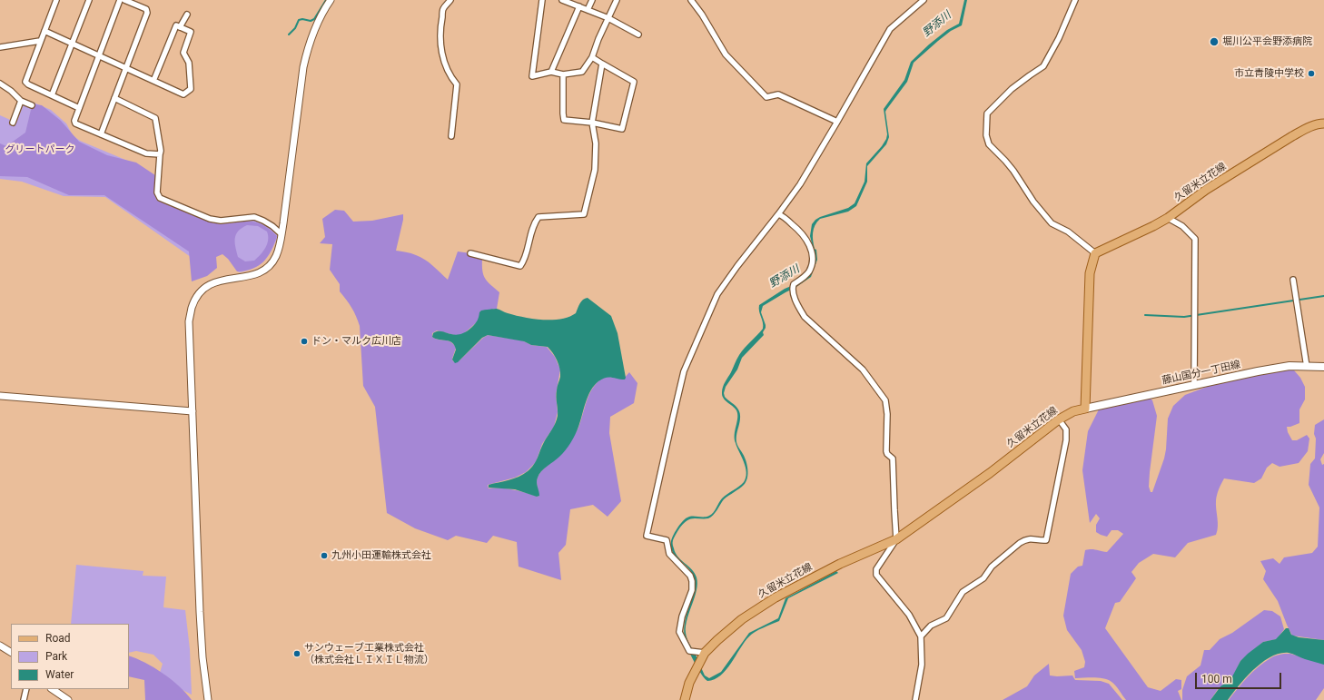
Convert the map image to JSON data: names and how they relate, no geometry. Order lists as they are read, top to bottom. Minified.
{"streets":{"main road":["久留米立花線","藤山国分一丁田線"]},"crossings":[["久留米立花線","藤山国分一丁田線"]],"water":["野添川"],"parks":["グリートパーク"],"places":["堀川公平会野添病院","市立青陵中学校","ドン・マルク広川店","九州小田運輸株式会社","サンウェーブ工業株式会社 （株式会社ＬＩＸＩＬ物流）"],"legend":["Road","Park","Water"],"scale_bar":"100 m"}
